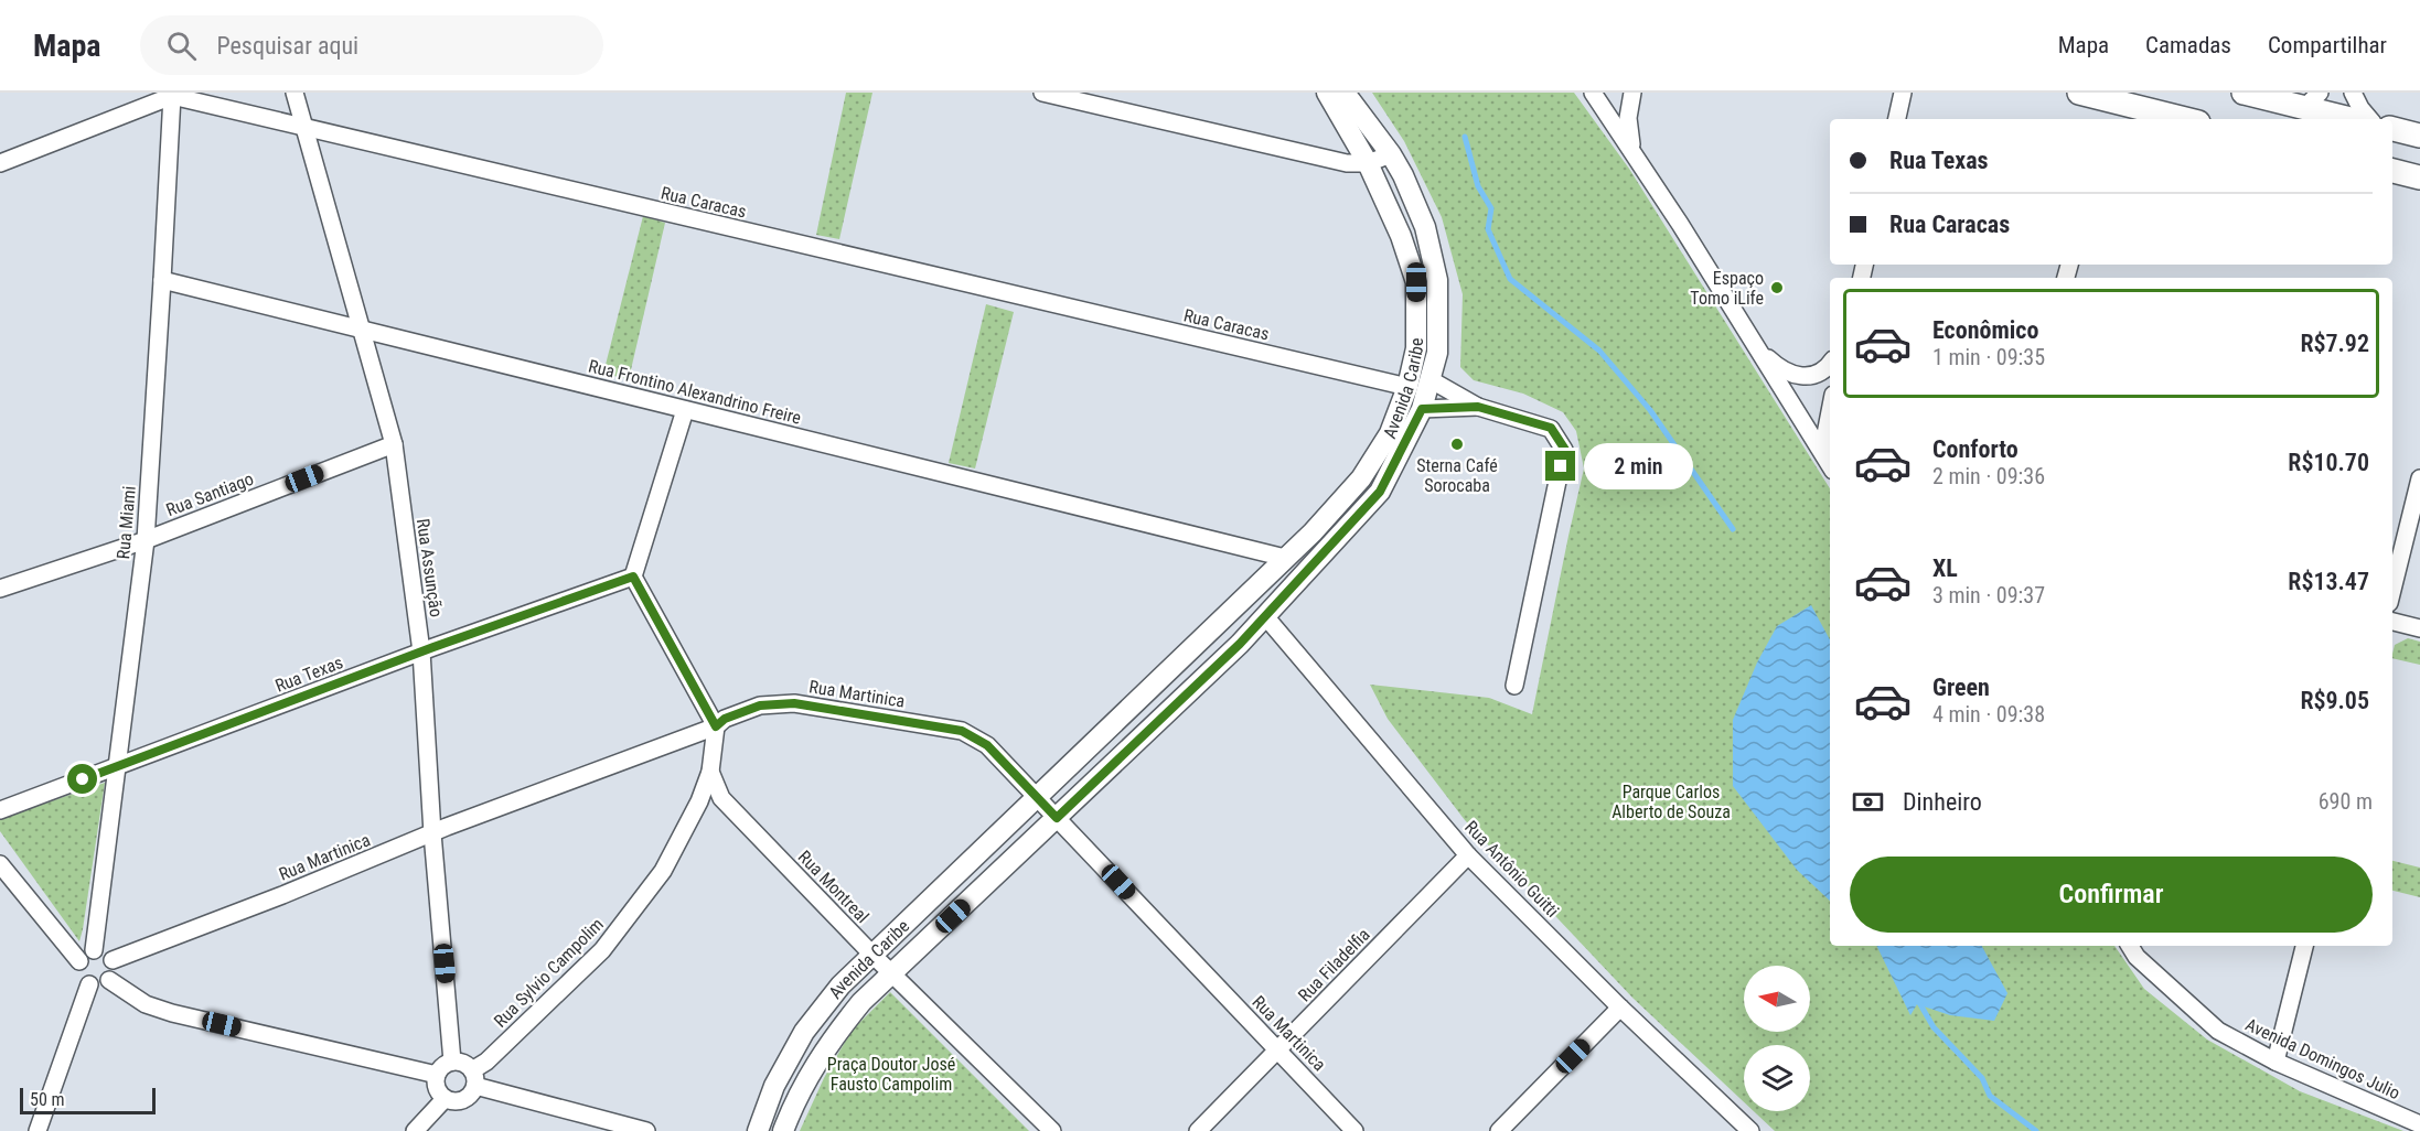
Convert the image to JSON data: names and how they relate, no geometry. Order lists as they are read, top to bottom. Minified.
{"streets":{"street":["Rua Caracas","Avenida Caribe","Rua Frontino Alexandrino Freire","Rua Santiago","Rua Miami","Rua Assunção","Rua Texas","Rua Martinica","Rua Antônio Guitti","Rua Montreal","Rua Filadelfia","Rua Sylvio Campolim","Avenida Domingos Julio"]},"crossings":[["Rua Caracas","Avenida Caribe"],["Rua Caracas","Rua Miami"],["Rua Caracas","Rua Assunção"],["Avenida Caribe","Rua Frontino Alexandrino Freire"],["Avenida Caribe","Rua Martinica"],["Avenida Caribe","Rua Antônio Guitti"],["Avenida Caribe","Rua Montreal"],["Rua Frontino Alexandrino Freire","Rua Miami"],["Rua Frontino Alexandrino Freire","Rua Assunção"],["Rua Frontino Alexandrino Freire","Rua Antônio Guitti"],["Rua Santiago","Rua Miami"],["Rua Santiago","Rua Assunção"],["Rua Miami","Rua Texas"],["Rua Miami","Rua Martinica"],["Rua Assunção","Rua Texas"],["Rua Assunção","Rua Martinica"],["Rua Assunção","Rua Sylvio Campolim"],["Rua Martinica","Rua Filadelfia"],["Rua Martinica","Rua Sylvio Campolim"],["Rua Antônio Guitti","Rua Filadelfia"],["Rua Montreal","Rua Sylvio Campolim"]],"parks":["Parque Carlos Alberto de Souza","Praça Doutor José Fausto Campolim"],"places":["Espaço Tomo iLife","Sterna Café Sorocaba"],"scale_bar":"50 m","north":"left","page":{"header":"Mapa","search":"Pesquisar aqui","nav":["Mapa","Camadas","Compartilhar"],"banner":["Rua Texas","Rua Caracas"],"list":[{"name":"Econômico","note":"1 min · 09:35","value":"R$7.92"},{"name":"Conforto","note":"2 min · 09:36","value":"R$10.70"},{"name":"XL","note":"3 min · 09:37","value":"R$13.47"},{"name":"Green","note":"4 min · 09:38","value":"R$9.05"}],"bubble":"2 min","pay":["Dinheiro","690 m"],"buttons":"Confirmar","scale":"50 m"}}
